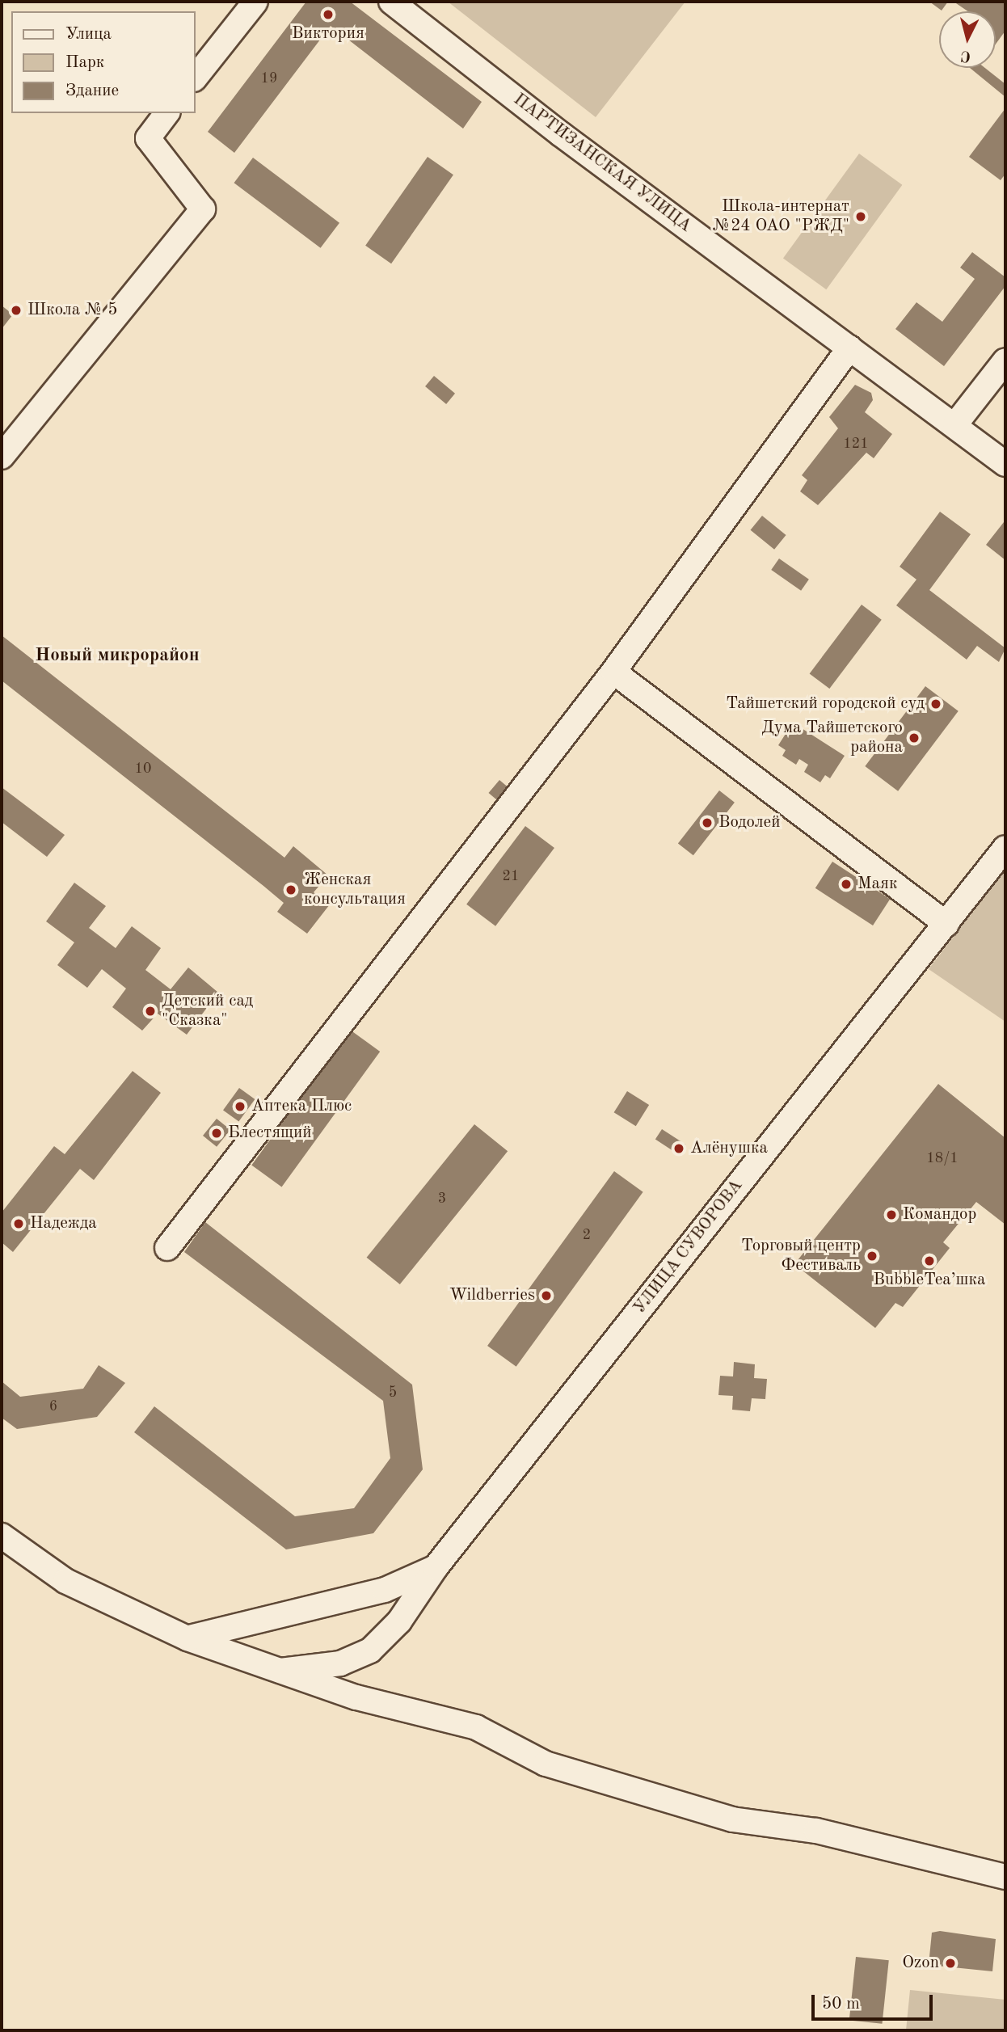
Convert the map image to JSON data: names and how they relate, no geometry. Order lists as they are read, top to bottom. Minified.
{"streets":{"street":["ПАРТИЗАНСКАЯ УЛИЦА","УЛИЦА СУВОРОВА"]},"districts":["Новый микрорайон"],"places":["Виктория","Школа-интернат №24 ОАО \"РЖД\"","Школа № 5","Тайшетский городской суд","Дума Тайшетского района","Водолей","Маяк","Женская консультация","Детский сад \"Сказка\"","Аптека Плюс","Блестящий","Алёнушка","Командор","Надежда","Торговый центр Фестиваль","BubbleTea’шка","Wildberries","Ozon"],"house_numbers":["19","121","10","21","18/1","3","2","5","6"],"legend":["Улица","Парк","Здание"],"scale_bar":"50 m","north":"bottom"}
